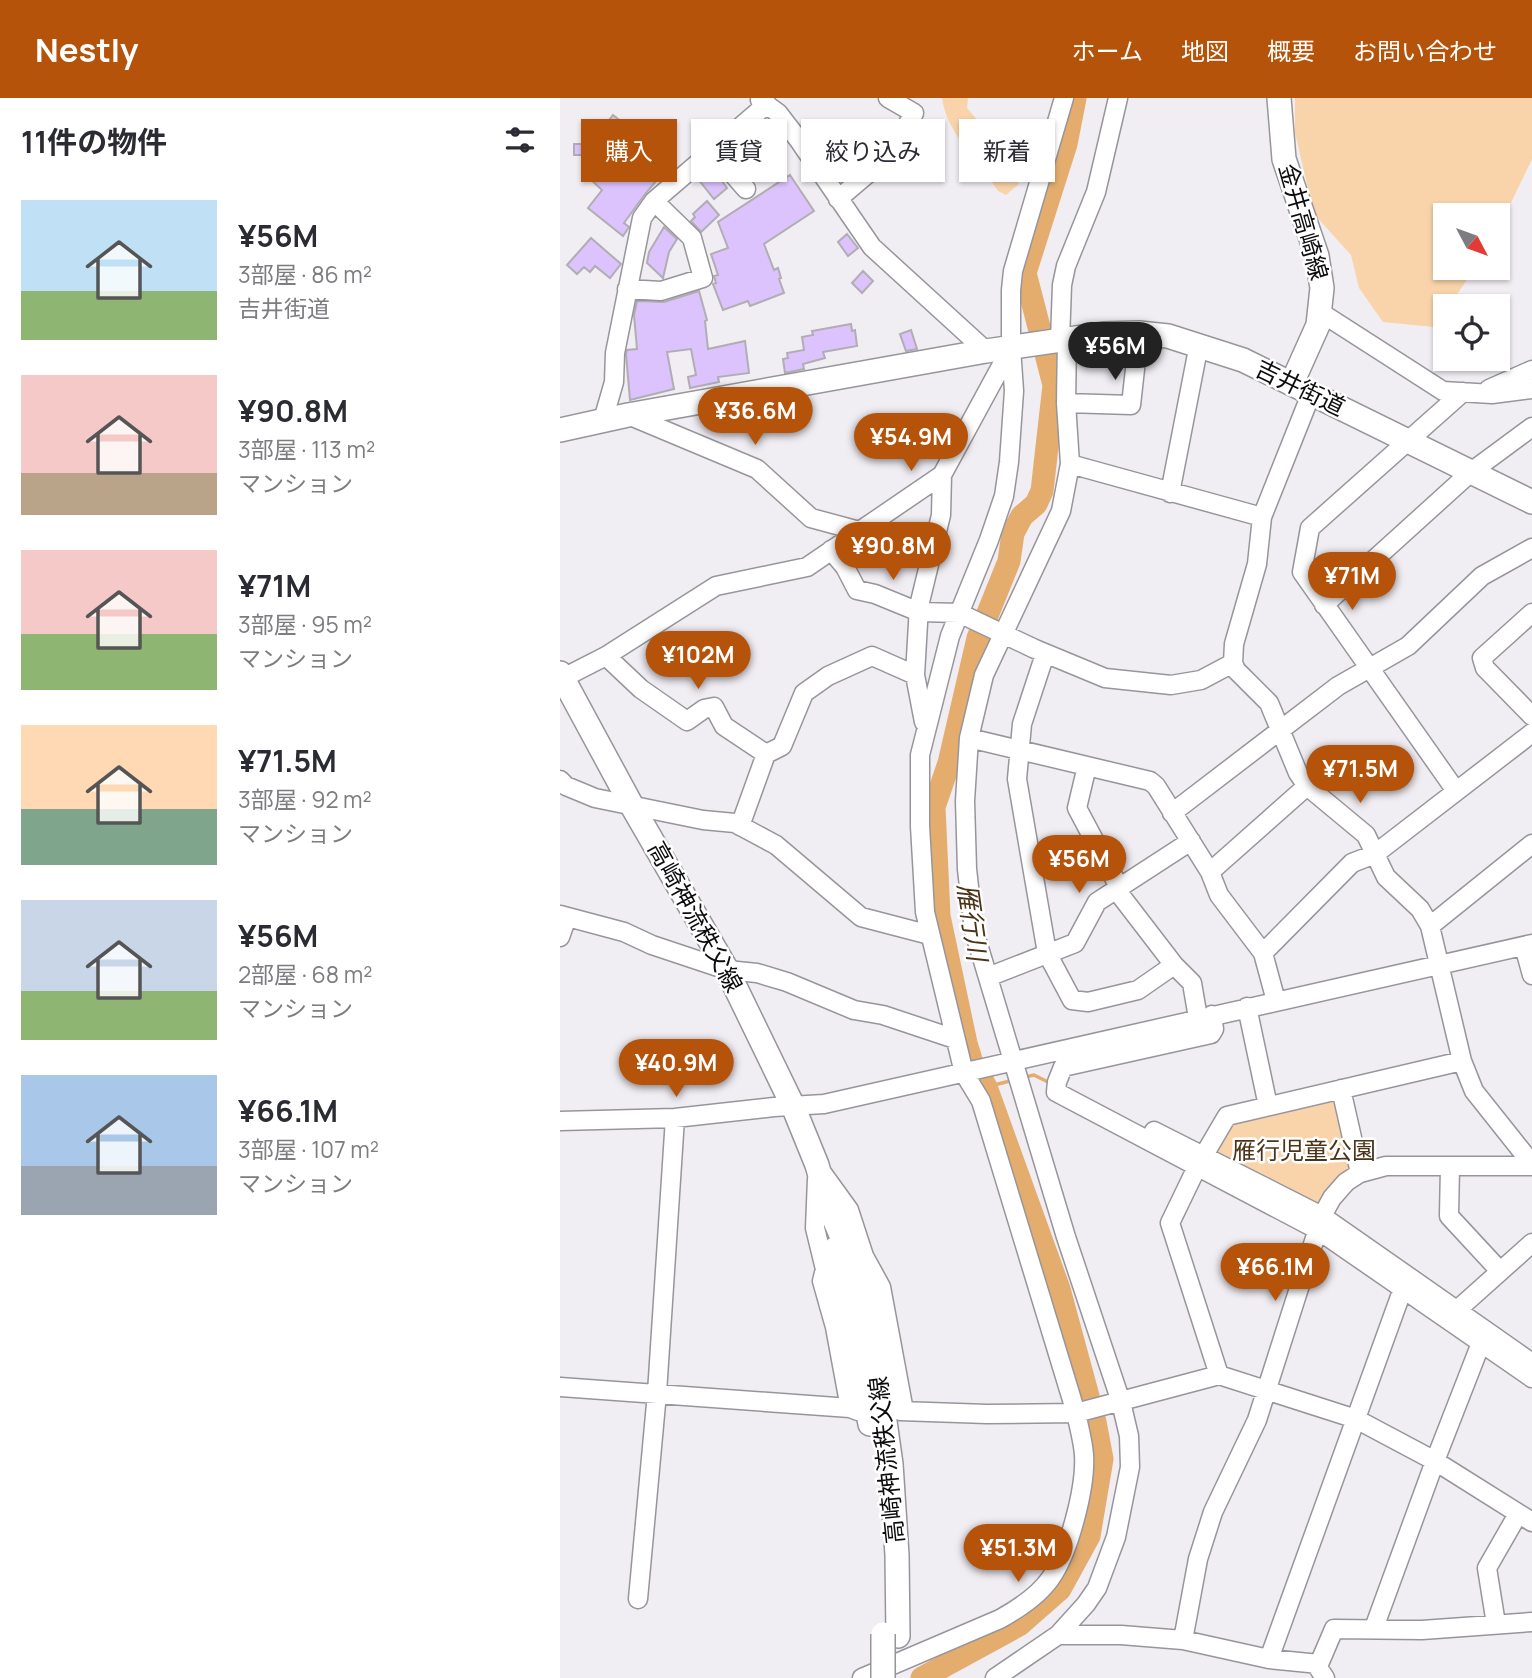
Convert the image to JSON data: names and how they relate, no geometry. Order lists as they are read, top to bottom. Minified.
{"streets":{"main road":["金井高崎線","吉井街道","高崎神流秩父線"]},"crossings":[["金井高崎線","吉井街道"]],"water":["雁行川"],"parks":["雁行児童公園"],"north":"bottom right","page":{"header":"Nestly","nav":["ホーム","地図","概要","お問い合わせ"],"heading":"11件の物件","chip":["購入","賃貸","絞り込み","新着"],"list":[{"name":"¥56M","note":"3部屋 · 86 m² · 吉井街道"},{"name":"¥90.8M","note":"3部屋 · 113 m² · マンション"},{"name":"¥71M","note":"3部屋 · 95 m² · マンション"},{"name":"¥71.5M","note":"3部屋 · 92 m² · マンション"},{"name":"¥56M","note":"2部屋 · 68 m² · マンション"},{"name":"¥66.1M","note":"3部屋 · 107 m² · マンション"}],"price":["¥56M","¥36.6M","¥54.9M","¥90.8M","¥71M","¥102M","¥71.5M","¥56M","¥40.9M","¥66.1M","¥51.3M"]}}
